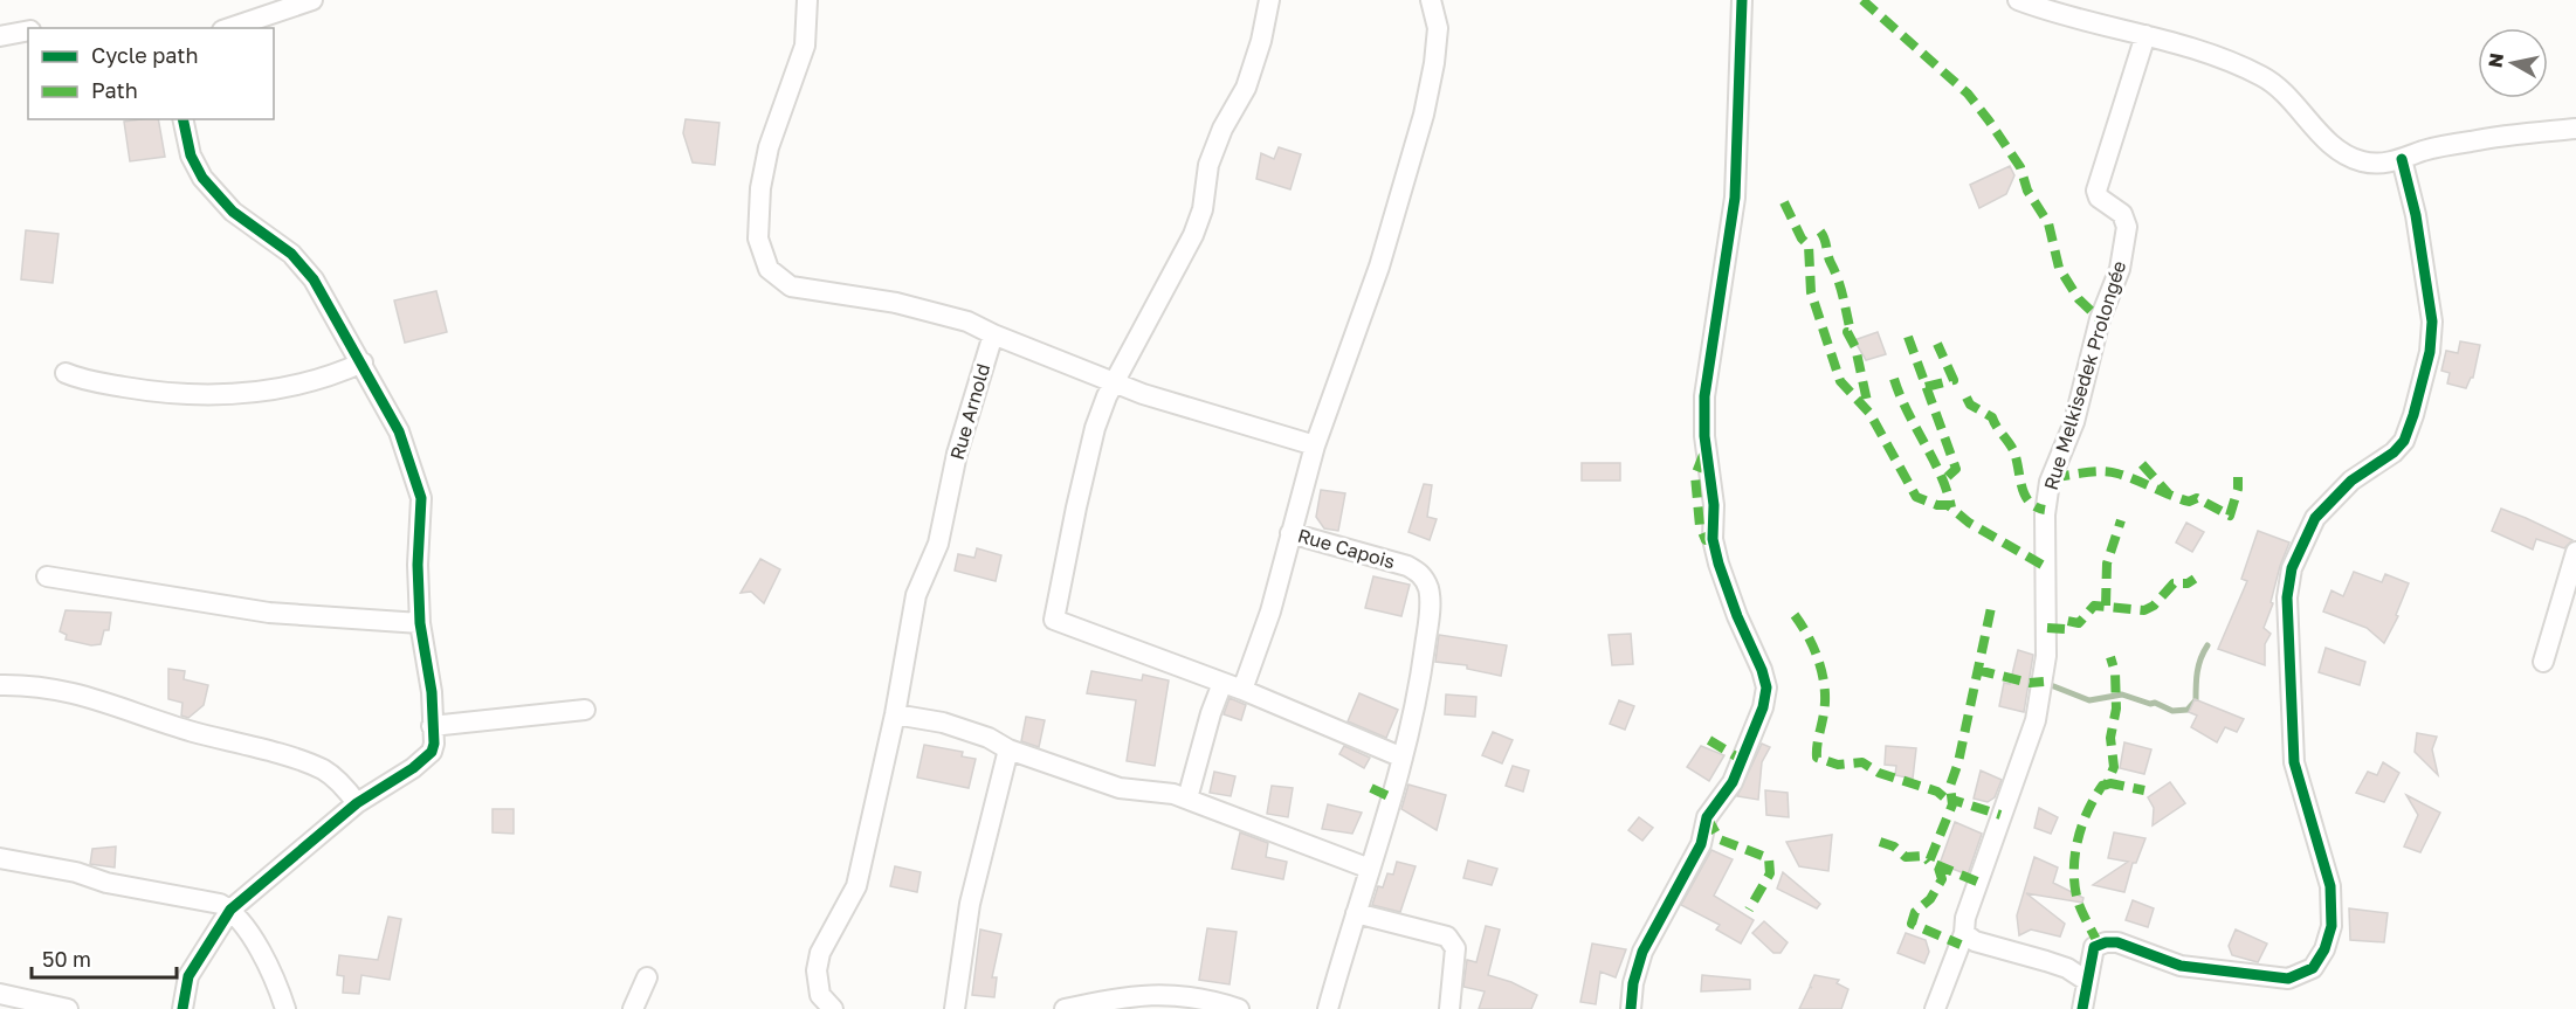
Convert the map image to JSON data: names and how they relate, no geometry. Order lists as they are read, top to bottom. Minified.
{"streets":{"street":["Rue Melkisedek Prolongée","Rue Arnold","Rue Capois"]},"legend":["Cycle path","Path"],"scale_bar":"50 m","north":"left"}
